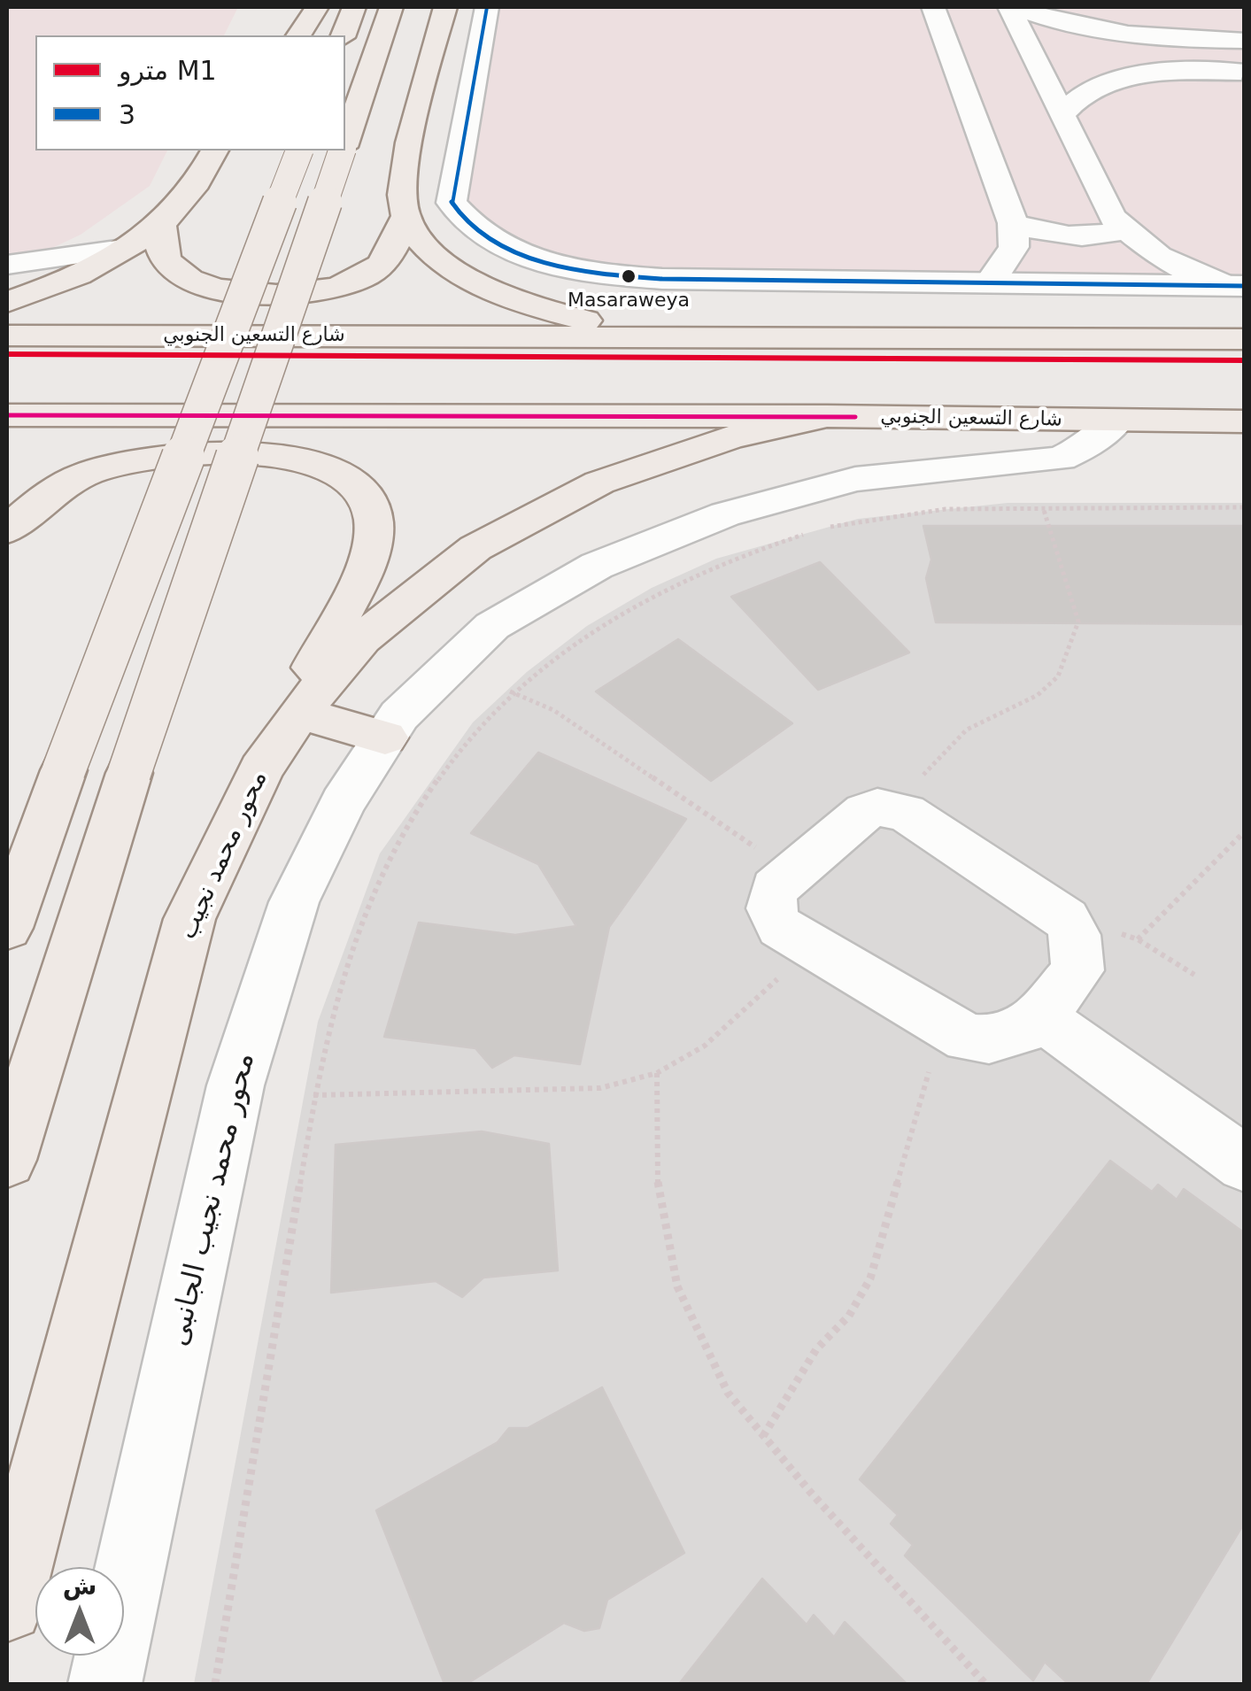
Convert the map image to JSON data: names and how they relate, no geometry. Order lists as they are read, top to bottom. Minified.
{"streets":{"main road":["شارع التسعين الجنوبي","محور محمد نجيب"],"street":["محور محمد نجيب الجانبى"]},"crossings":[["شارع التسعين الجنوبي","محور محمد نجيب"],["شارع التسعين الجنوبي","محور محمد نجيب الجانبى"]],"places":["Masaraweya"],"lines":["transit line 3","metro line M1"],"legend":["مترو M1","3"],"north":"top"}
